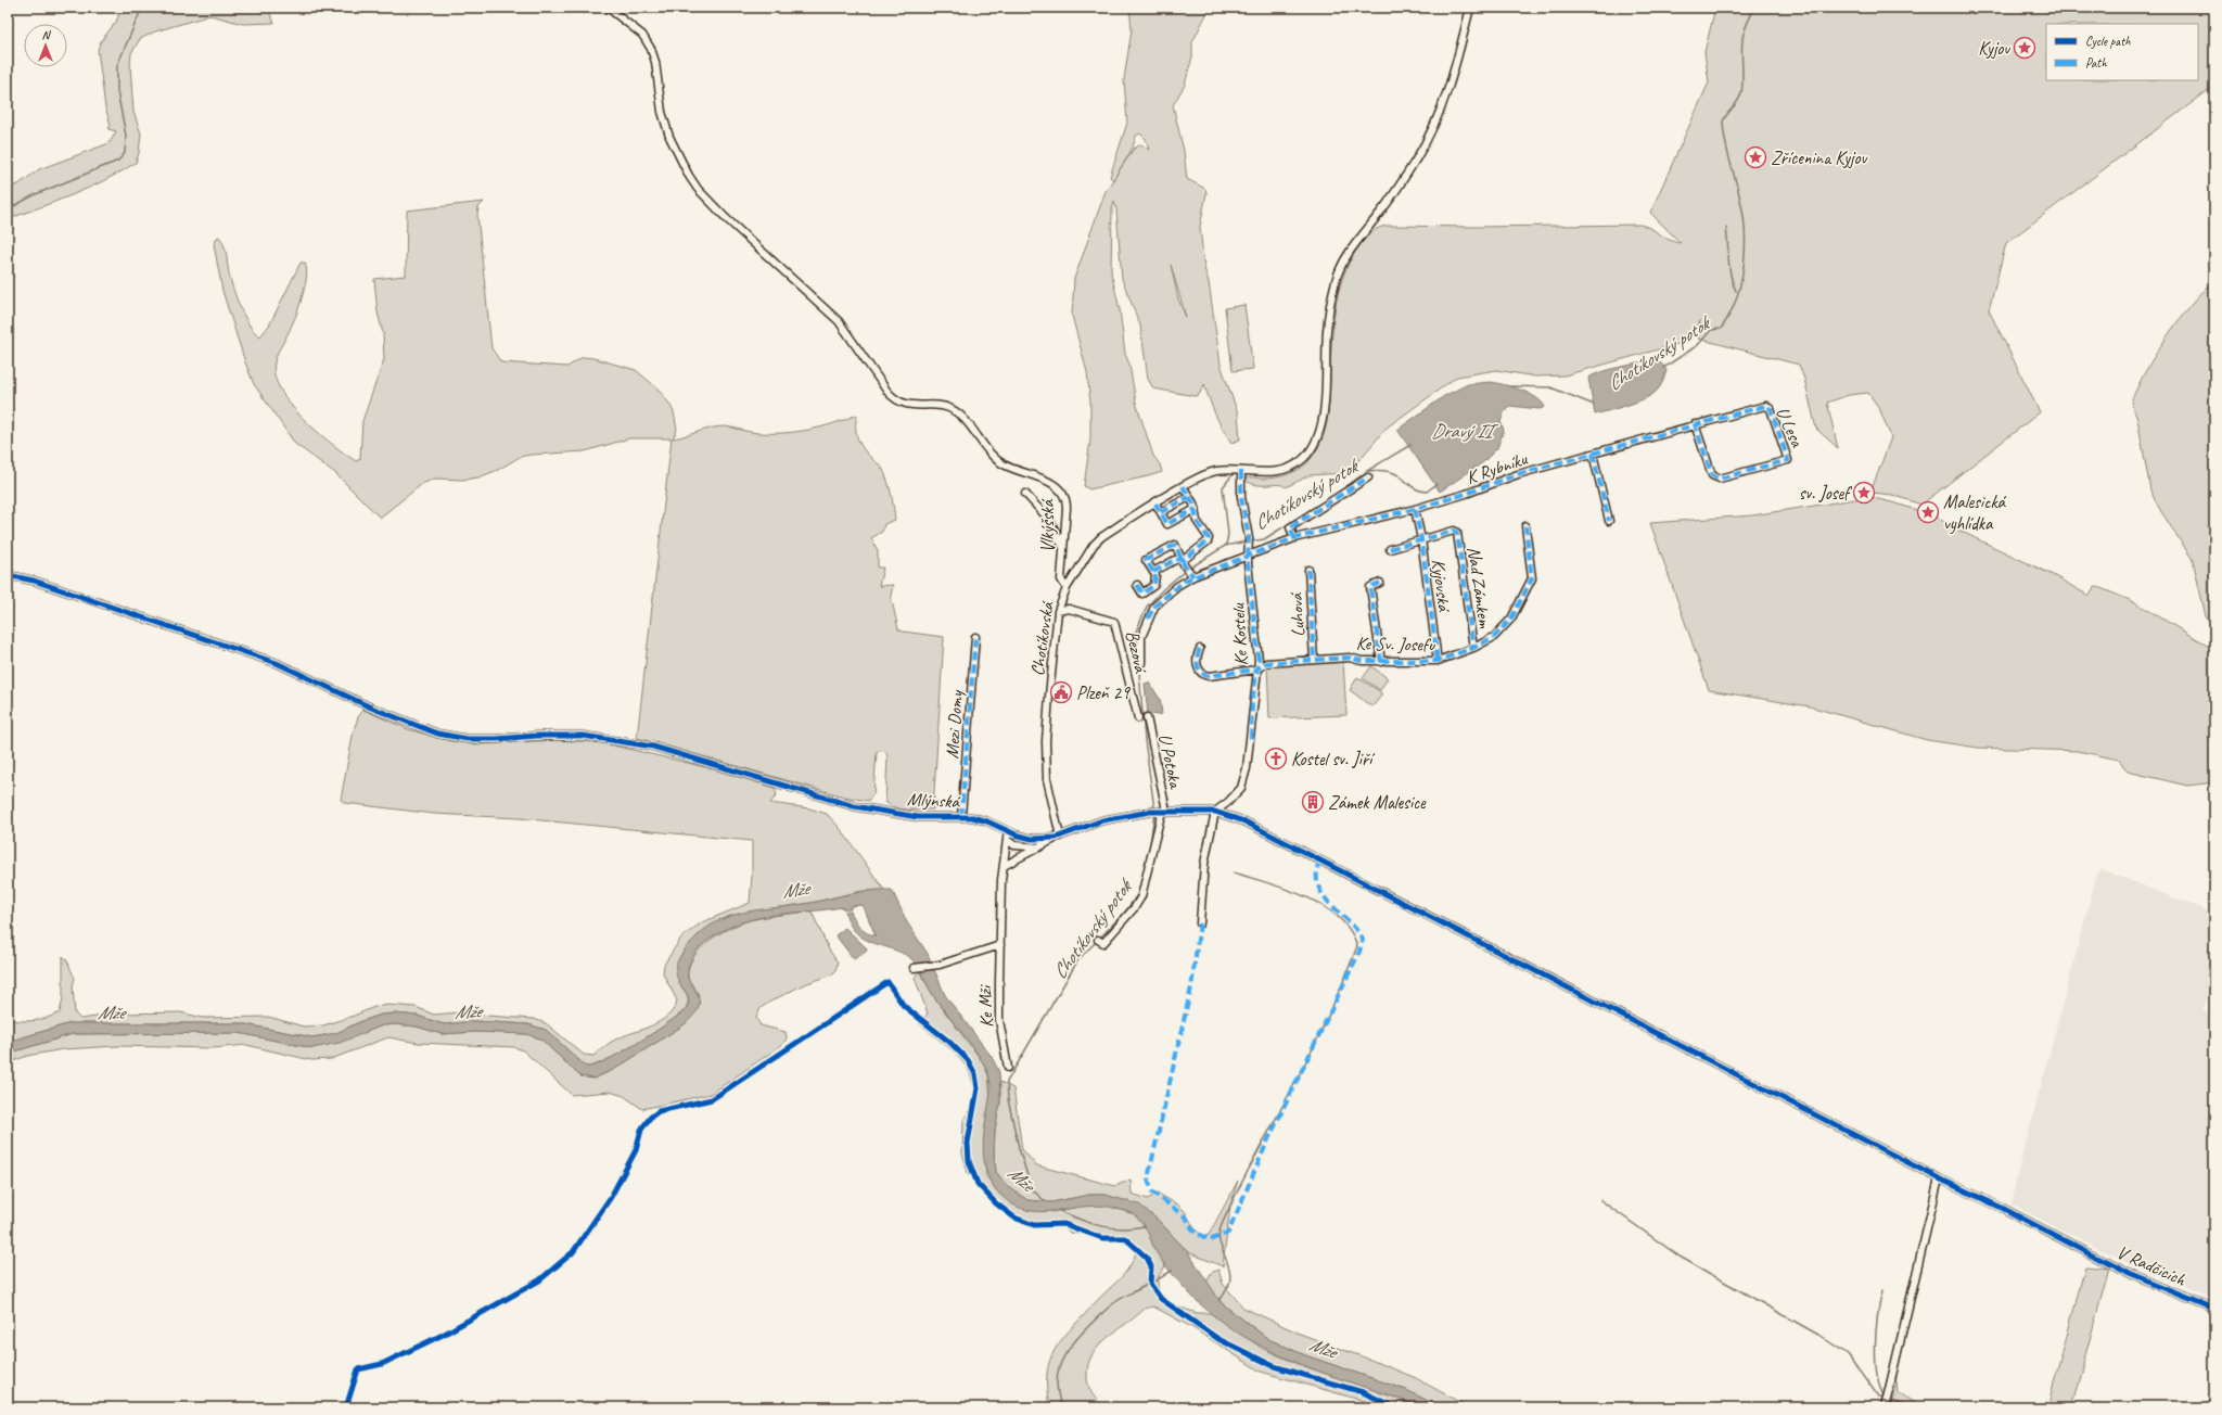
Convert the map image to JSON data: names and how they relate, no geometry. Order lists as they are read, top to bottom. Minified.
{"streets":{"street":["U Lesa","K Rybníku","Vlkýšská","Kyjovská","Nad Zámkem","Luhová","Ke Kostelu","Chotíkovská","Ke Sv. Josefu","Bezová","Mezi Domy","U Potoka","Mlýnská","Ke Mži","V Radčicích"]},"crossings":[["U Lesa","K Rybníku"],["K Rybníku","Kyjovská"],["K Rybníku","Ke Kostelu"],["Vlkýšská","Chotíkovská"],["Kyjovská","Nad Zámkem"],["Kyjovská","Ke Sv. Josefu"],["Nad Zámkem","Ke Sv. Josefu"],["Luhová","Ke Sv. Josefu"],["Ke Kostelu","Chotíkovská"],["Ke Kostelu","Ke Sv. Josefu"],["Ke Kostelu","V Radčicích"],["Chotíkovská","Bezová"],["Chotíkovská","Mlýnská"],["Chotíkovská","V Radčicích"],["Mezi Domy","Mlýnská"],["U Potoka","V Radčicích"],["Mlýnská","Ke Mži"],["Mlýnská","V Radčicích"]],"water":["Chotíkovský potok","Dravý II","Mže"],"places":{"place":["Kyjov","Zřícenina Kyjov","sv. Josef","Malesická vyhlídka"],"public building":["Plzeň 29"],"church":["Kostel sv. Jiří"],"building":["Zámek Malesice"]},"legend":["Cycle path","Path"],"north":"top"}
